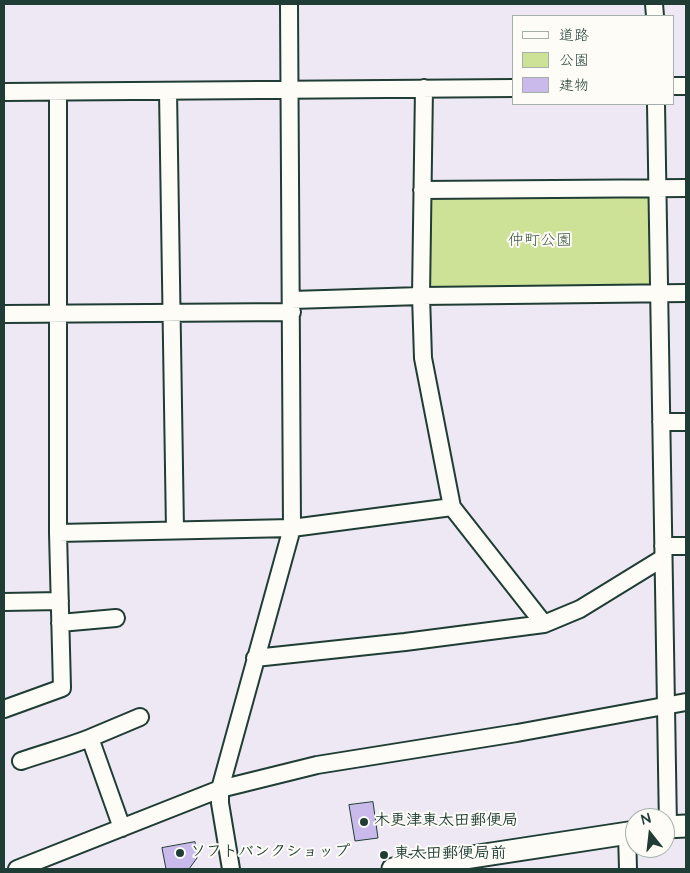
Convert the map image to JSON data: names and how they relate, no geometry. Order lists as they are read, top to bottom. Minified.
{"parks":["仲町公園"],"places":["木更津東太田郵便局","ソフトバンクショップ","東太田郵便局前"],"legend":["道路","公園","建物"],"north":"top"}
